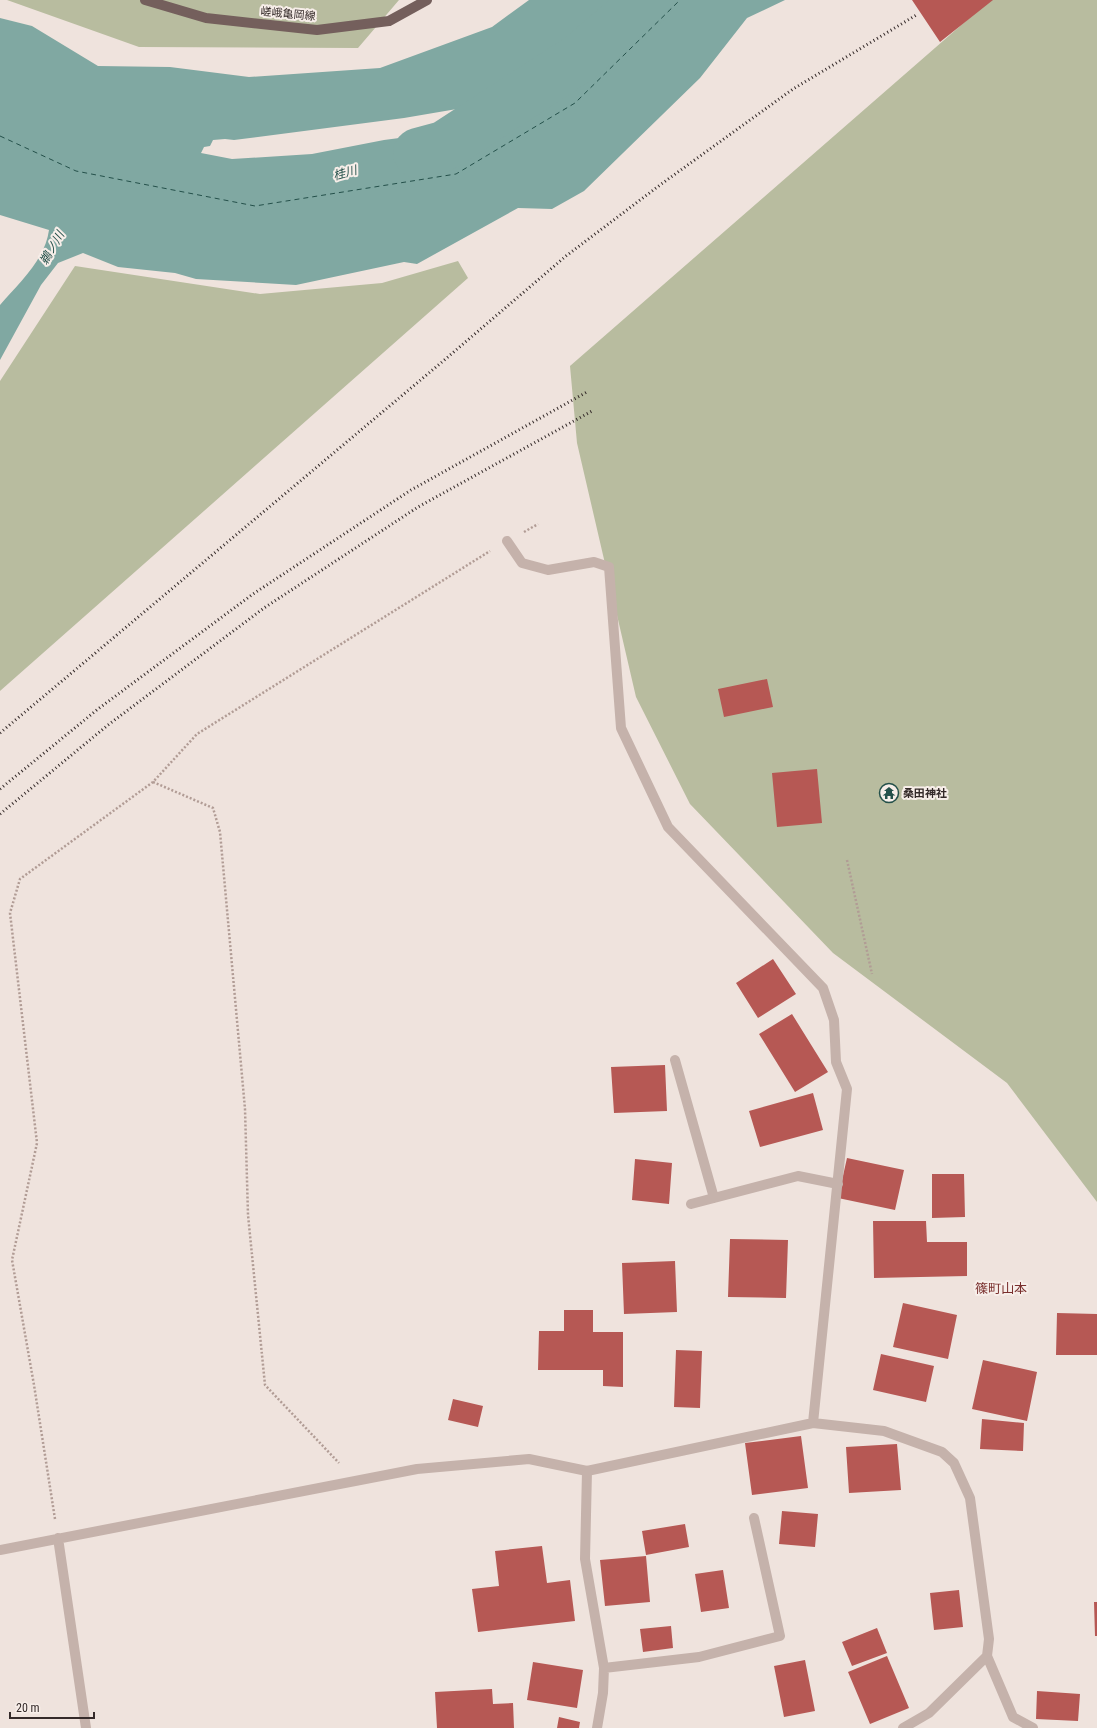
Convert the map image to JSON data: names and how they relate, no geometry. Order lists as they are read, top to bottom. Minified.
{"streets":{"main road":["嵯峨亀岡線"]},"districts":["篠町山本"],"water":["桂川","鵜ノ川"],"places":{"temple":["桑田神社"]},"scale_bar":"20 m"}
